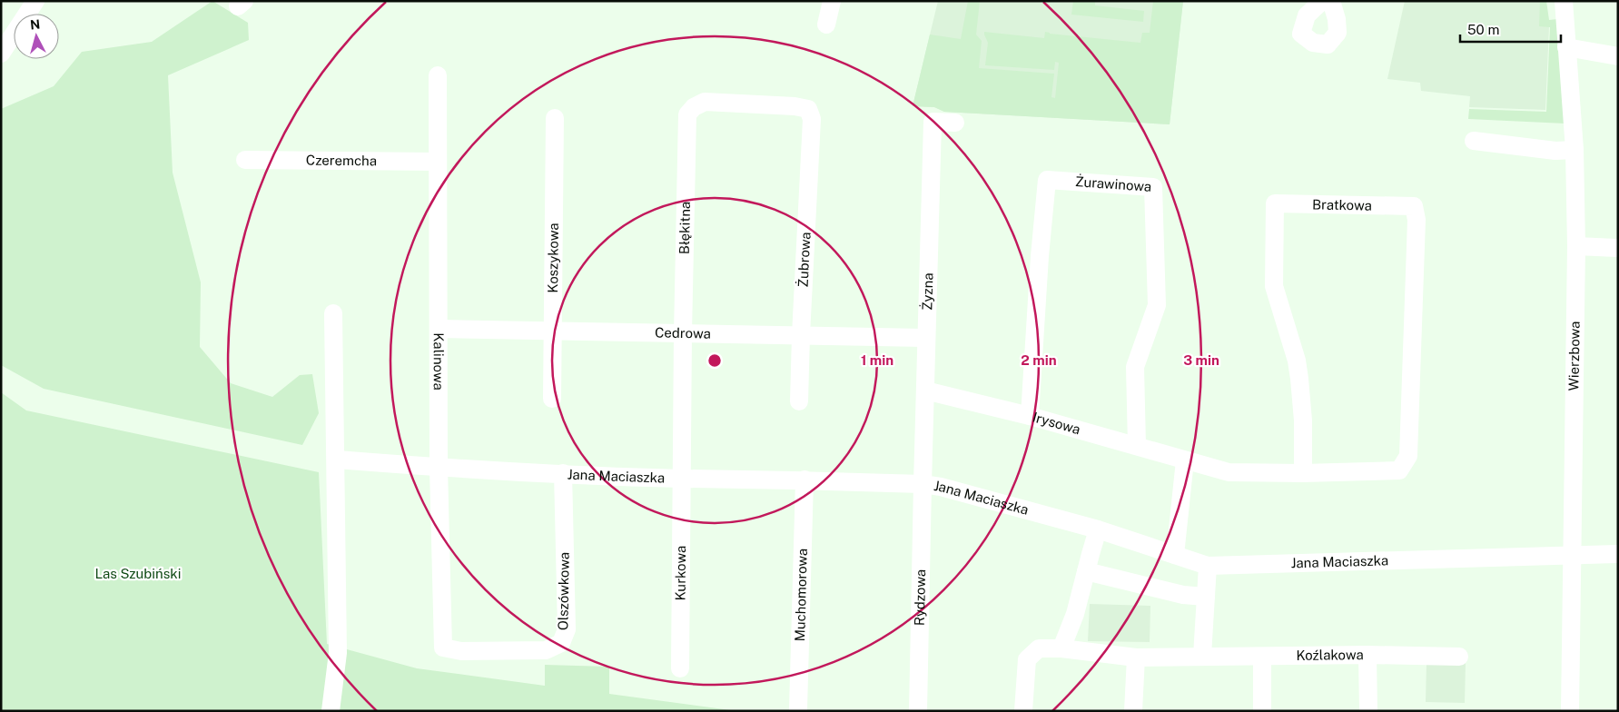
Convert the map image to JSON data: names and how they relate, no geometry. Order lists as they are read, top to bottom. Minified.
{"streets":{"street":["Czeremcha","Żurawinowa","Bratkowa","Błękitna","Koszykowa","Żubrowa","Żyzna","Cedrowa","Wierzbowa","Kalinowa","Irysowa","Jana Maciaszka","Kurkowa","Olszówkowa","Muchomorowa","Rydzowa","Koźlakowa"]},"crossings":[["Czeremcha","Kalinowa"],["Żurawinowa","Irysowa"],["Bratkowa","Irysowa"],["Błękitna","Żubrowa"],["Błękitna","Cedrowa"],["Błękitna","Jana Maciaszka"],["Błękitna","Kurkowa"],["Koszykowa","Cedrowa"],["Żubrowa","Cedrowa"],["Żyzna","Cedrowa"],["Żyzna","Irysowa"],["Żyzna","Jana Maciaszka"],["Żyzna","Rydzowa"],["Cedrowa","Kalinowa"],["Wierzbowa","Jana Maciaszka"],["Kalinowa","Jana Maciaszka"],["Kalinowa","Olszówkowa"],["Jana Maciaszka","Kurkowa"],["Jana Maciaszka","Olszówkowa"],["Jana Maciaszka","Muchomorowa"],["Jana Maciaszka","Rydzowa"]],"parks":["Las Szubiński"],"scale_bar":"50 m","north":"top","rings":["1 min","2 min","3 min"]}
